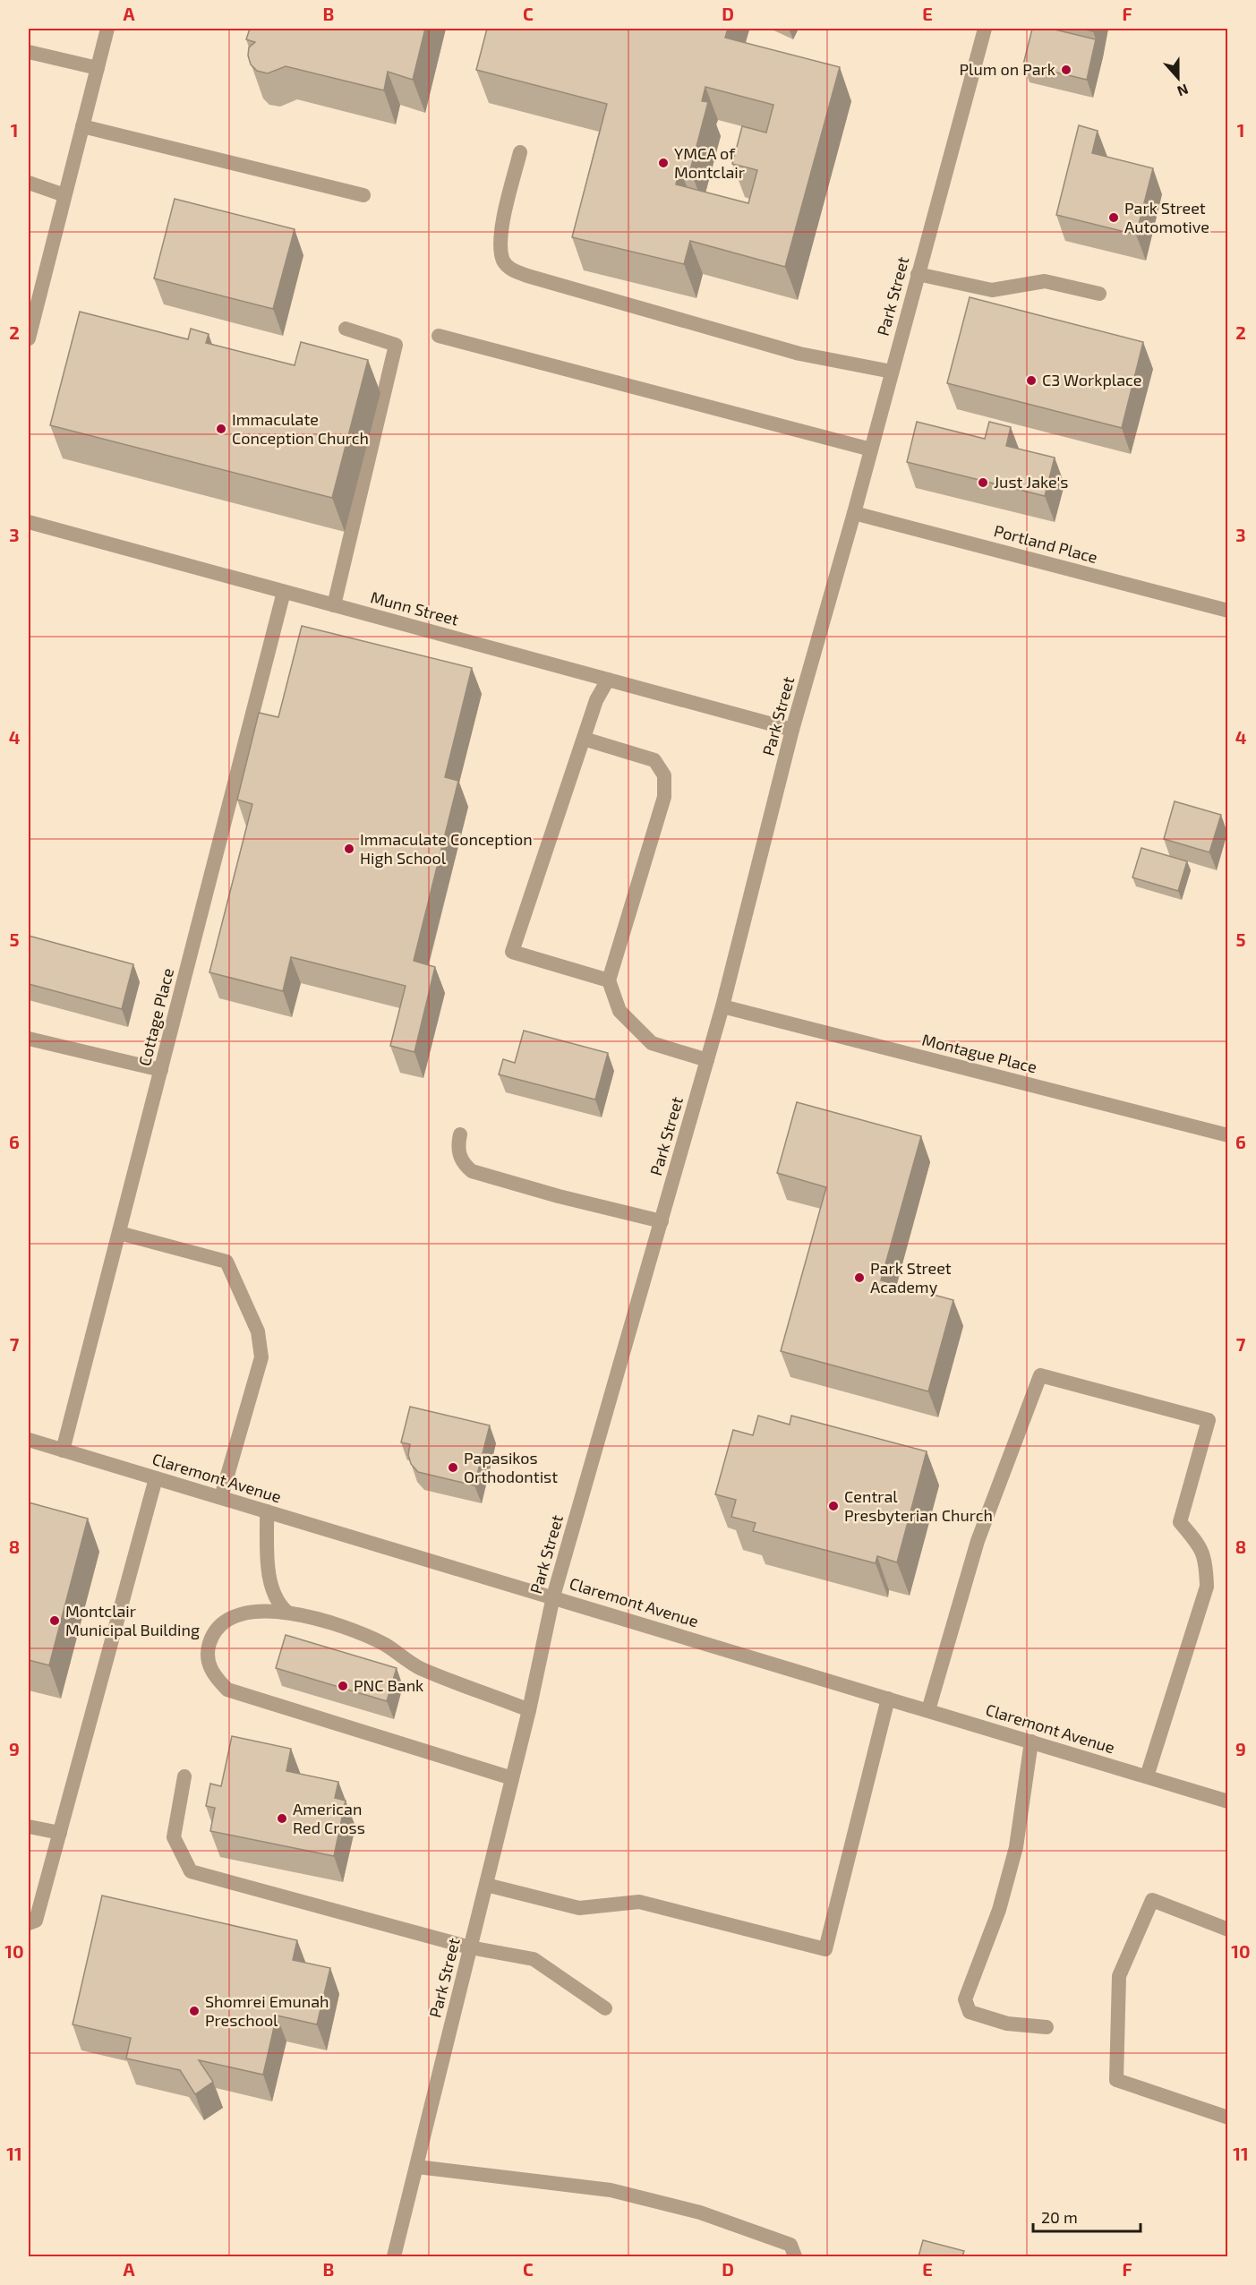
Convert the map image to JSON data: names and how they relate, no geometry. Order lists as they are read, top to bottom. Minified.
{"streets":{"street":["Park Street","Portland Place","Munn Street","Cottage Place","Montague Place","Claremont Avenue"]},"crossings":[["Park Street","Portland Place"],["Park Street","Munn Street"],["Park Street","Montague Place"],["Park Street","Claremont Avenue"],["Munn Street","Cottage Place"],["Cottage Place","Claremont Avenue"]],"places":["Plum on Park","YMCA of Montclair","Park Street Automotive","C3 Workplace","Immaculate Conception Church","Just Jake's","Immaculate Conception High School","Park Street Academy","Papasikos Orthodontist","Central Presbyterian Church","Montclair Municipal Building","PNC Bank","American Red Cross","Shomrei Emunah Preschool"],"scale_bar":"20 m","north":"bottom","grid":{"columns":["A","B","C","D","E","F"],"rows":["1","2","3","4","5","6","7","8","9","10","11"]}}
